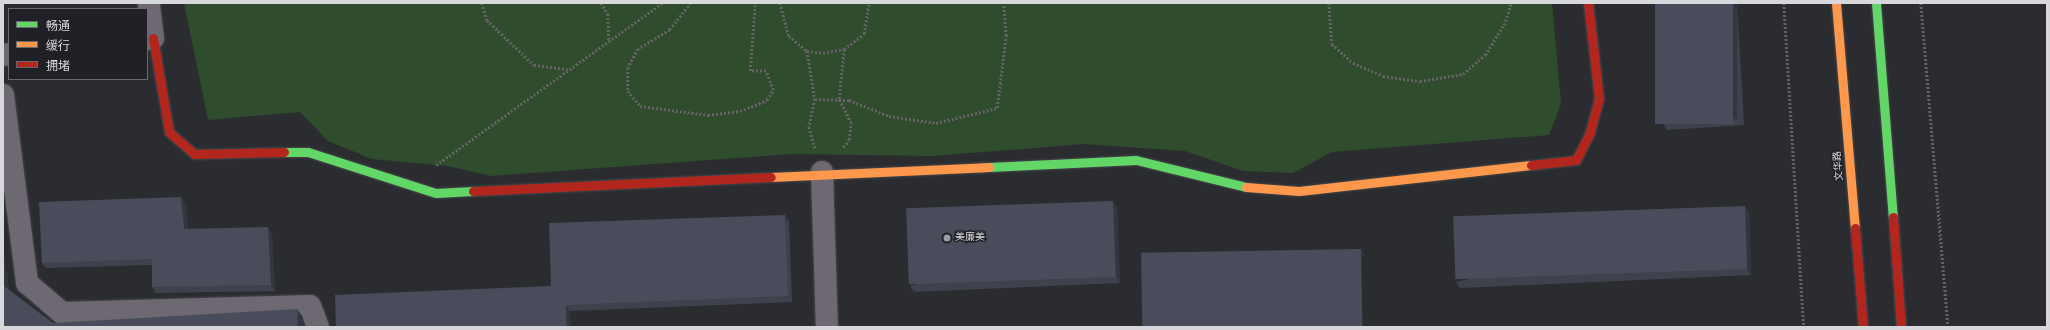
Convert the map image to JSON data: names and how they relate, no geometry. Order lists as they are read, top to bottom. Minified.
{"streets":{"street":["文华路"]},"places":["美廉美"],"legend":["畅通","缓行","拥堵"]}
